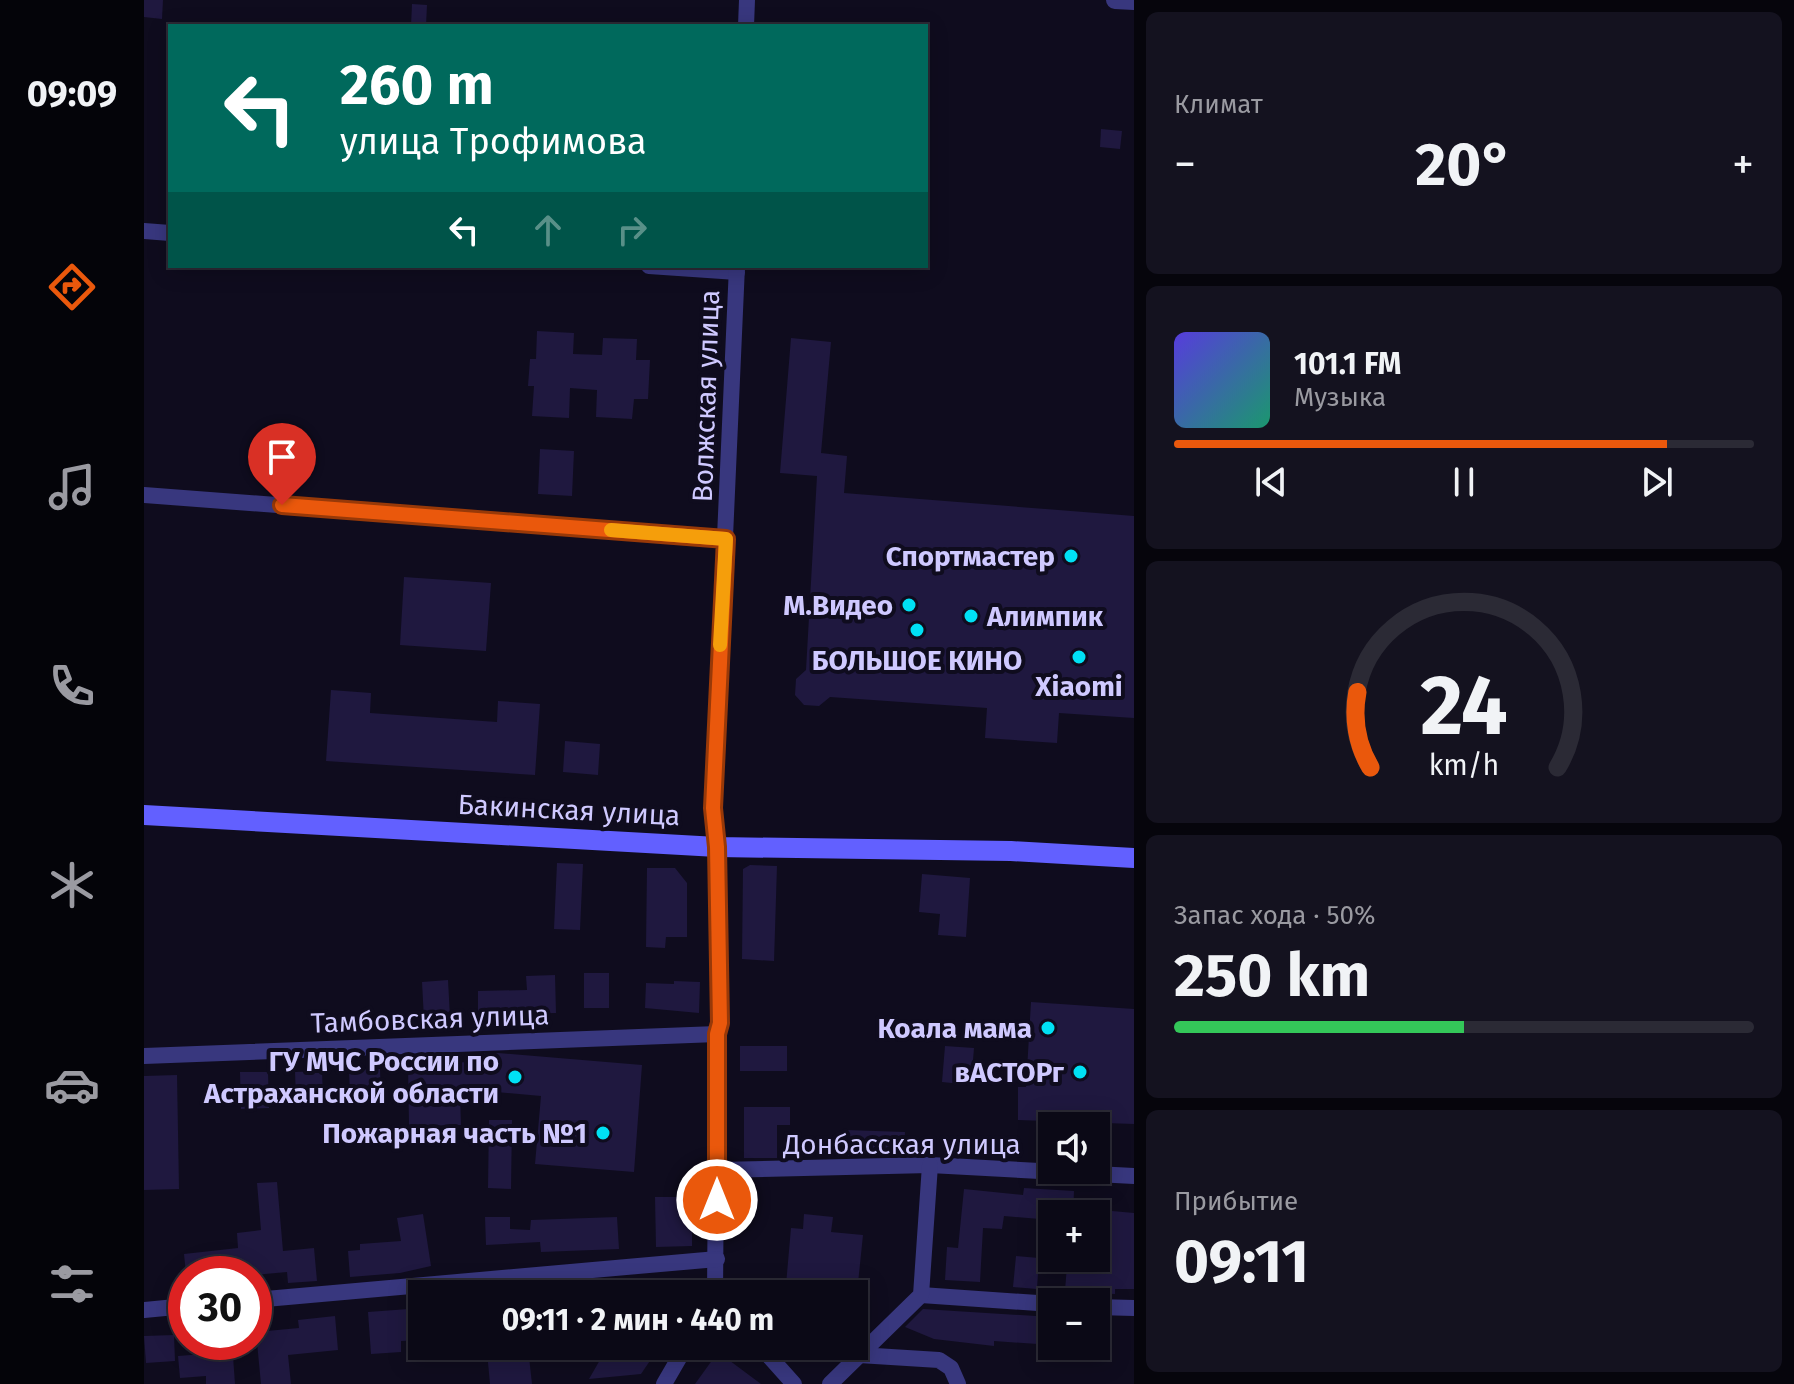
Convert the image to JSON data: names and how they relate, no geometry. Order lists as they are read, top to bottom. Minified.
{"streets":{"main road":["Бакинская улица"],"street":["Волжская улица","Тамбовская улица","Донбасская улица"]},"crossings":[["Волжская улица","Бакинская улица"],["Волжская улица","Тамбовская улица"],["Волжская улица","Донбасская улица"]],"places":["Спортмастер","М.Видео","Алимпик","БОЛЬШОЕ КИНО","Xiaomi","Коала мама","вАСТОРг","ГУ МЧС России по Астраханской области","Пожарная часть №1"],"page":{"tabs":"09:09","tile":["Климат",["Запас хода · 50%","250 km"],["Прибытие","09:11"]],"turn":["260 m","улица Трофимова"],"heat":["−","20°","+"],"song":["101.1 FM","Музыка"],"map_buttons":["+","−"],"limit":"30","trip":"09:11 · 2 мин · 440 m","gauge":["24","km/h"]}}
